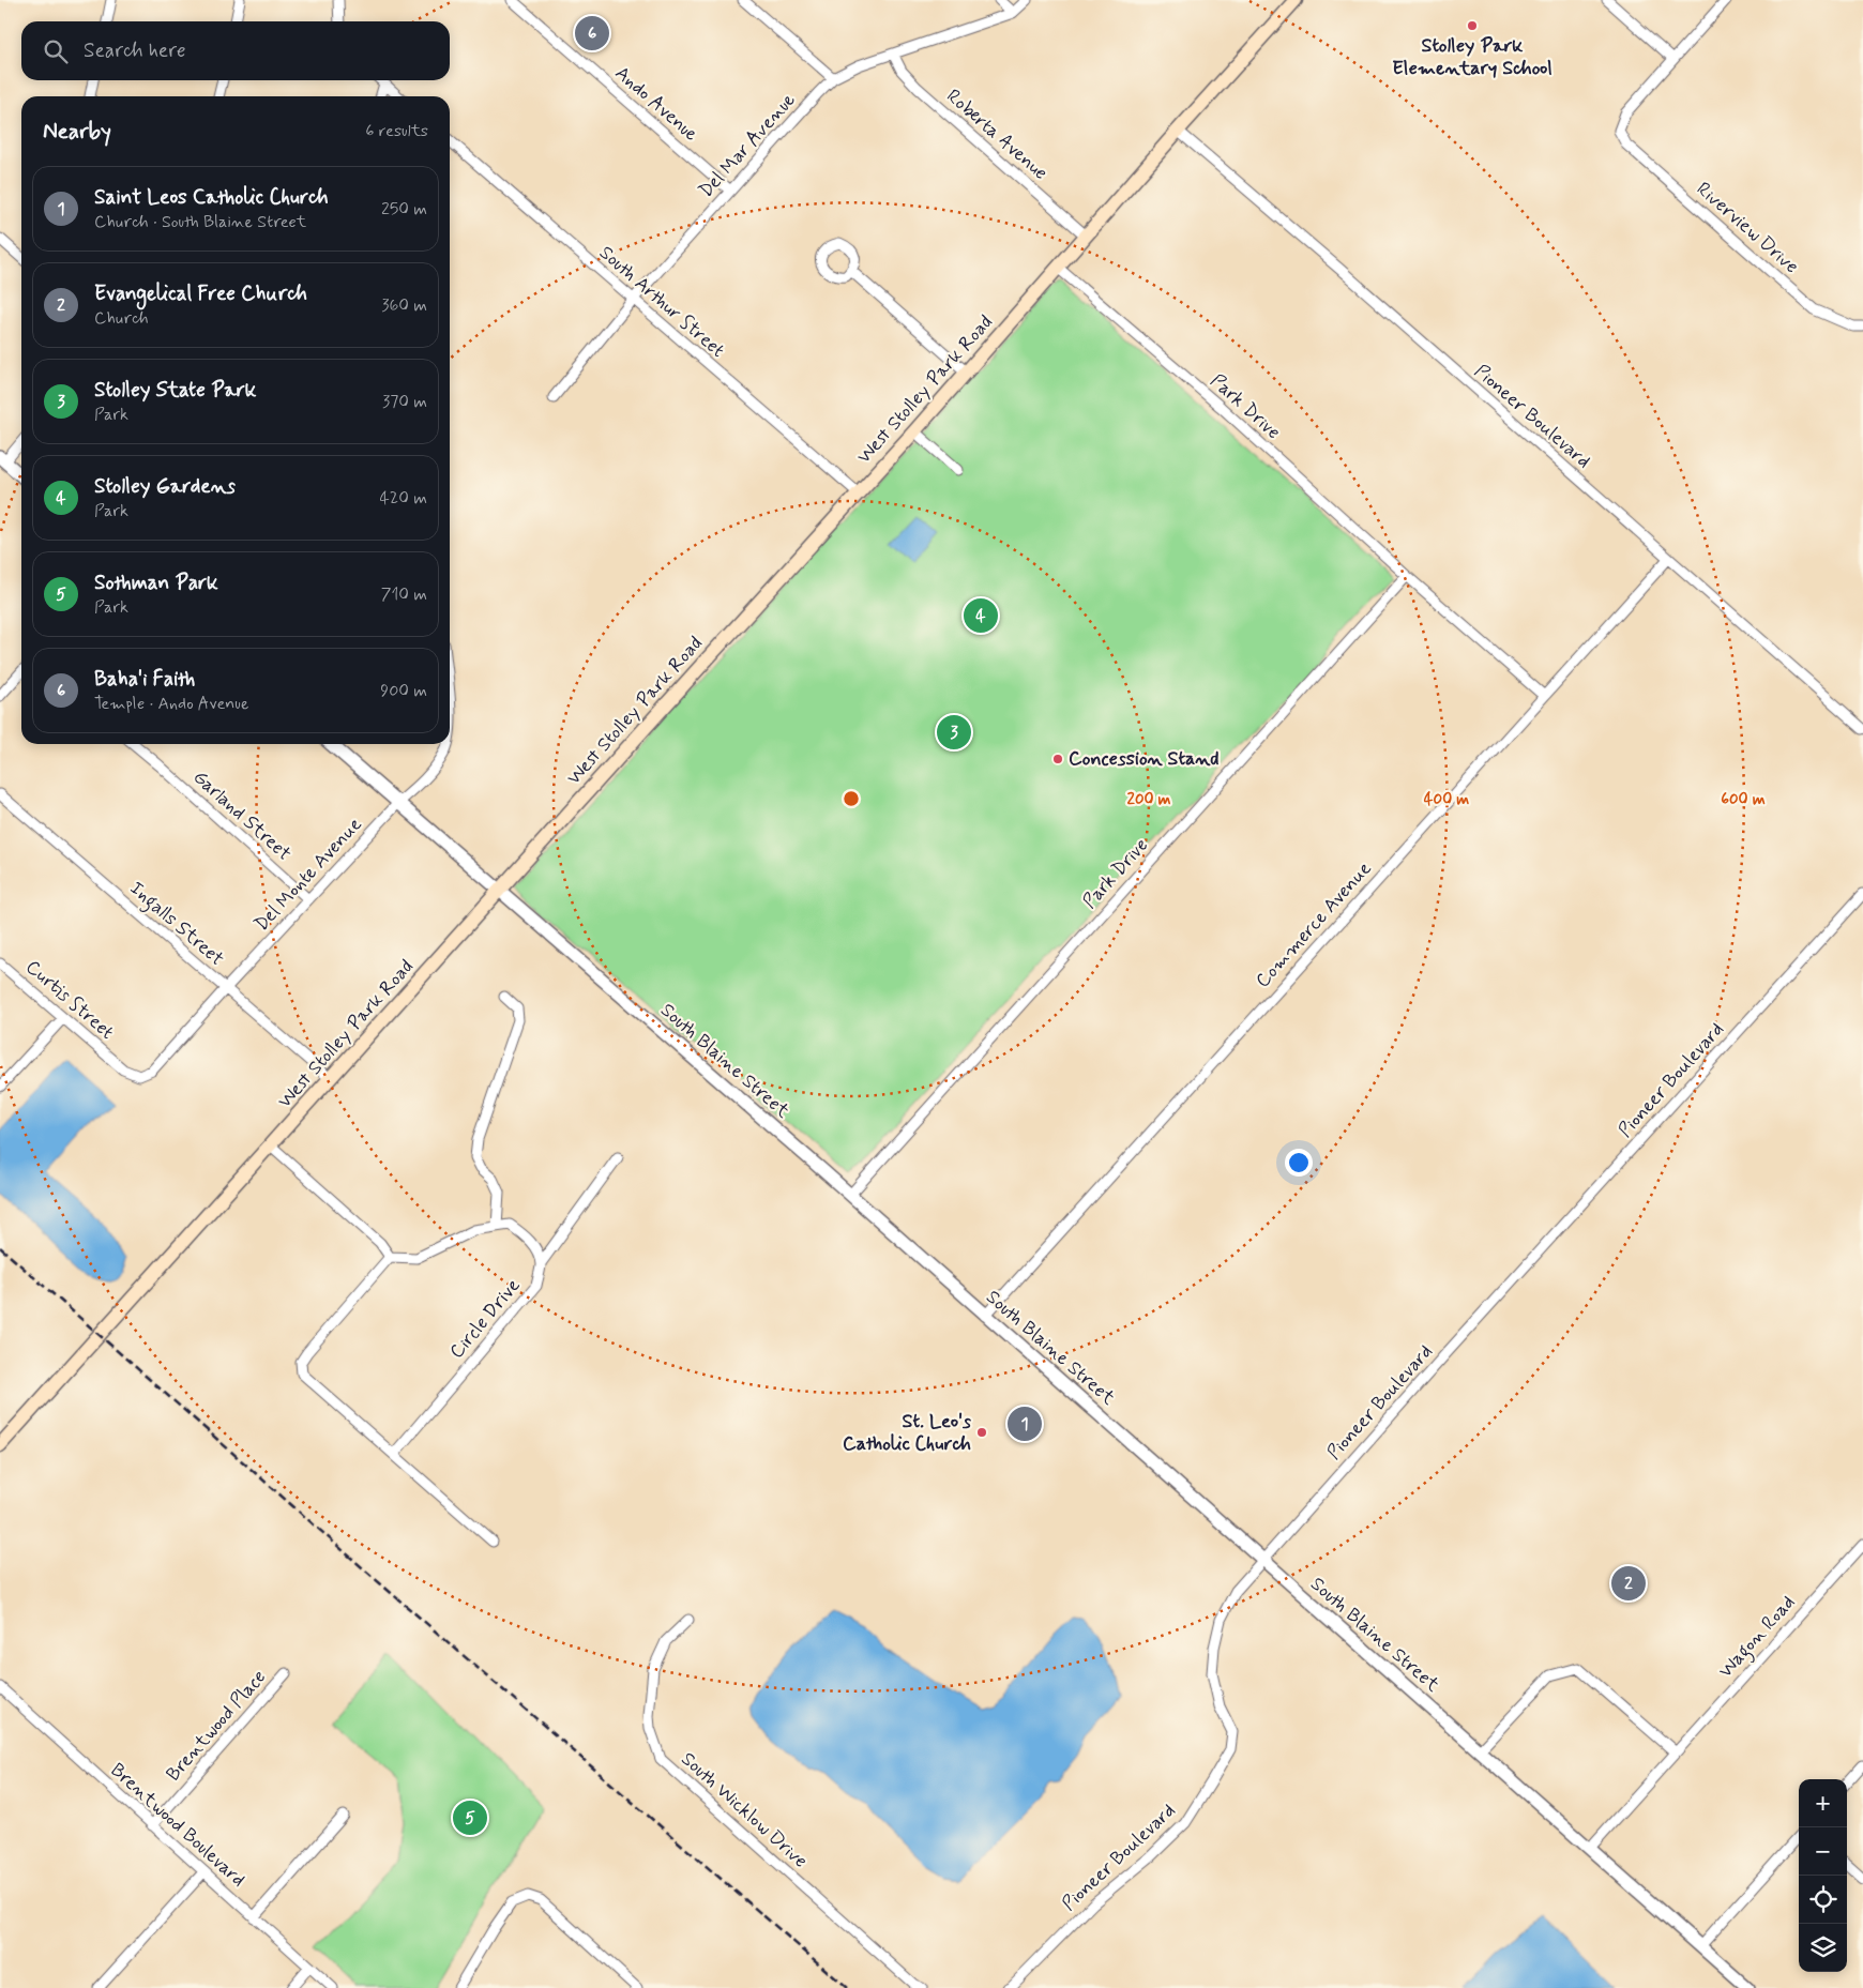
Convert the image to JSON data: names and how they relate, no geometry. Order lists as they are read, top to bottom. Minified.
{"streets":{"main road":["West Stolley Park Road"],"street":["Ando Avenue","Roberta Avenue","Del Mar Avenue","Riverview Drive","South Arthur Street","Park Drive","Pioneer Boulevard","Garland Street","Del Monte Avenue","Ingalls Street","Commerce Avenue","Curtis Street","South Blaine Street","Circle Drive","Wagon Road","Brentwood Place","South Wicklow Drive","Brentwood Boulevard"]},"crossings":[["Ando Avenue","Del Mar Avenue"],["Roberta Avenue","Del Mar Avenue"],["Roberta Avenue","West Stolley Park Road"],["Del Mar Avenue","South Arthur Street"],["South Arthur Street","West Stolley Park Road"],["West Stolley Park Road","Park Drive"],["West Stolley Park Road","Pioneer Boulevard"],["West Stolley Park Road","Ingalls Street"],["West Stolley Park Road","South Blaine Street"],["Park Drive","Commerce Avenue"],["Park Drive","South Blaine Street"],["Pioneer Boulevard","Commerce Avenue"],["Pioneer Boulevard","South Blaine Street"],["Garland Street","Del Monte Avenue"],["Del Monte Avenue","Ingalls Street"],["Del Monte Avenue","Curtis Street"],["Del Monte Avenue","South Blaine Street"],["Commerce Avenue","South Blaine Street"],["South Blaine Street","Wagon Road"],["Brentwood Place","Brentwood Boulevard"]],"places":["Stolley Park Elementary School","Concession Stand","St. Leo's Catholic Church"],"page":{"pins":["6","4","3","1","2","5"],"search":"Search here","heading":["Nearby","6 results"],"list":[{"mark":"1","name":"Saint Leos Catholic Church","note":"Church · South Blaine Street","value":"250 m"},{"mark":"2","name":"Evangelical Free Church","note":"Church","value":"360 m"},{"mark":"3","name":"Stolley State Park","note":"Park","value":"370 m"},{"mark":"4","name":"Stolley Gardens","note":"Park","value":"420 m"},{"mark":"5","name":"Sothman Park","note":"Park","value":"710 m"},{"mark":"6","name":"Baha'i Faith","note":"Temple · Ando Avenue","value":"900 m"}],"map_buttons":["+","−"]},"rings":["200 m","400 m","600 m"]}
